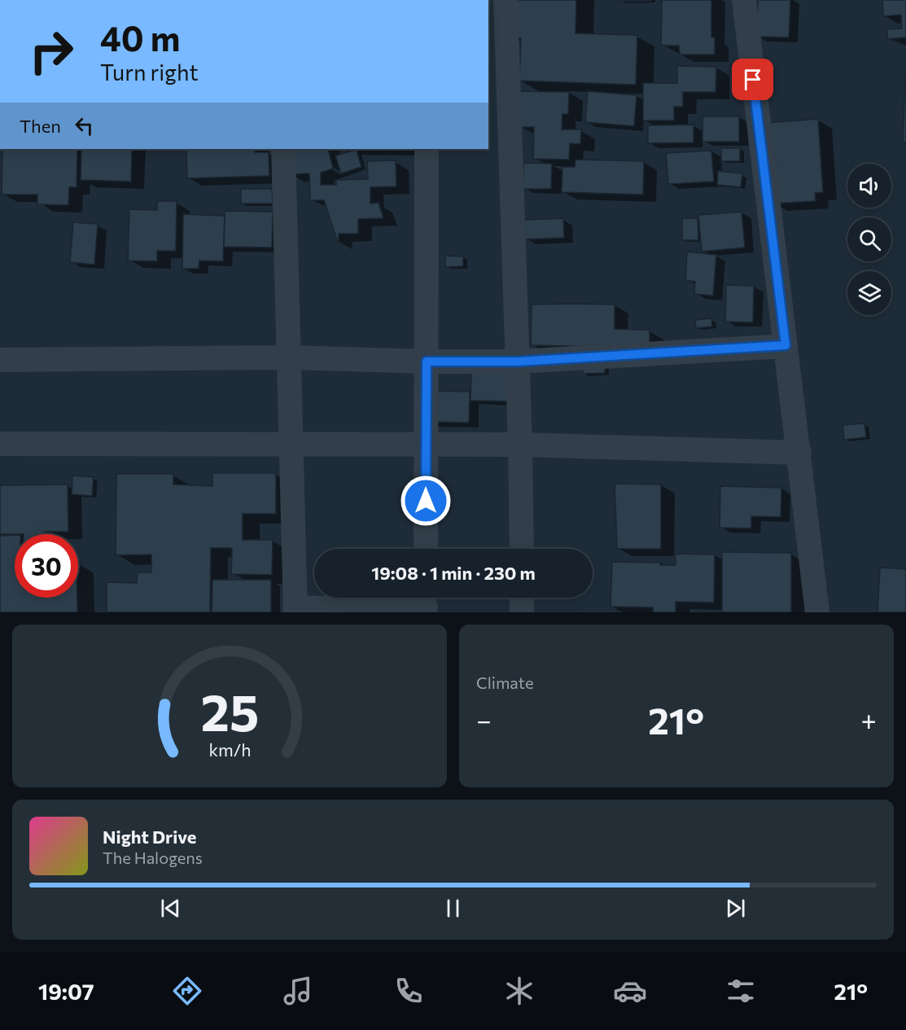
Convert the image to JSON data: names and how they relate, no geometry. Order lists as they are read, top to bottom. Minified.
{"page":{"turn":["40 m","Turn right"],"then":"Then","limit":"30","trip":"19:08 · 1 min · 230 m","tile":"Climate","heat":["−","21°","+"],"song":["Night Drive","The Halogens"],"tabs":["19:07","21°"],"gauge":["25","km/h"]}}
